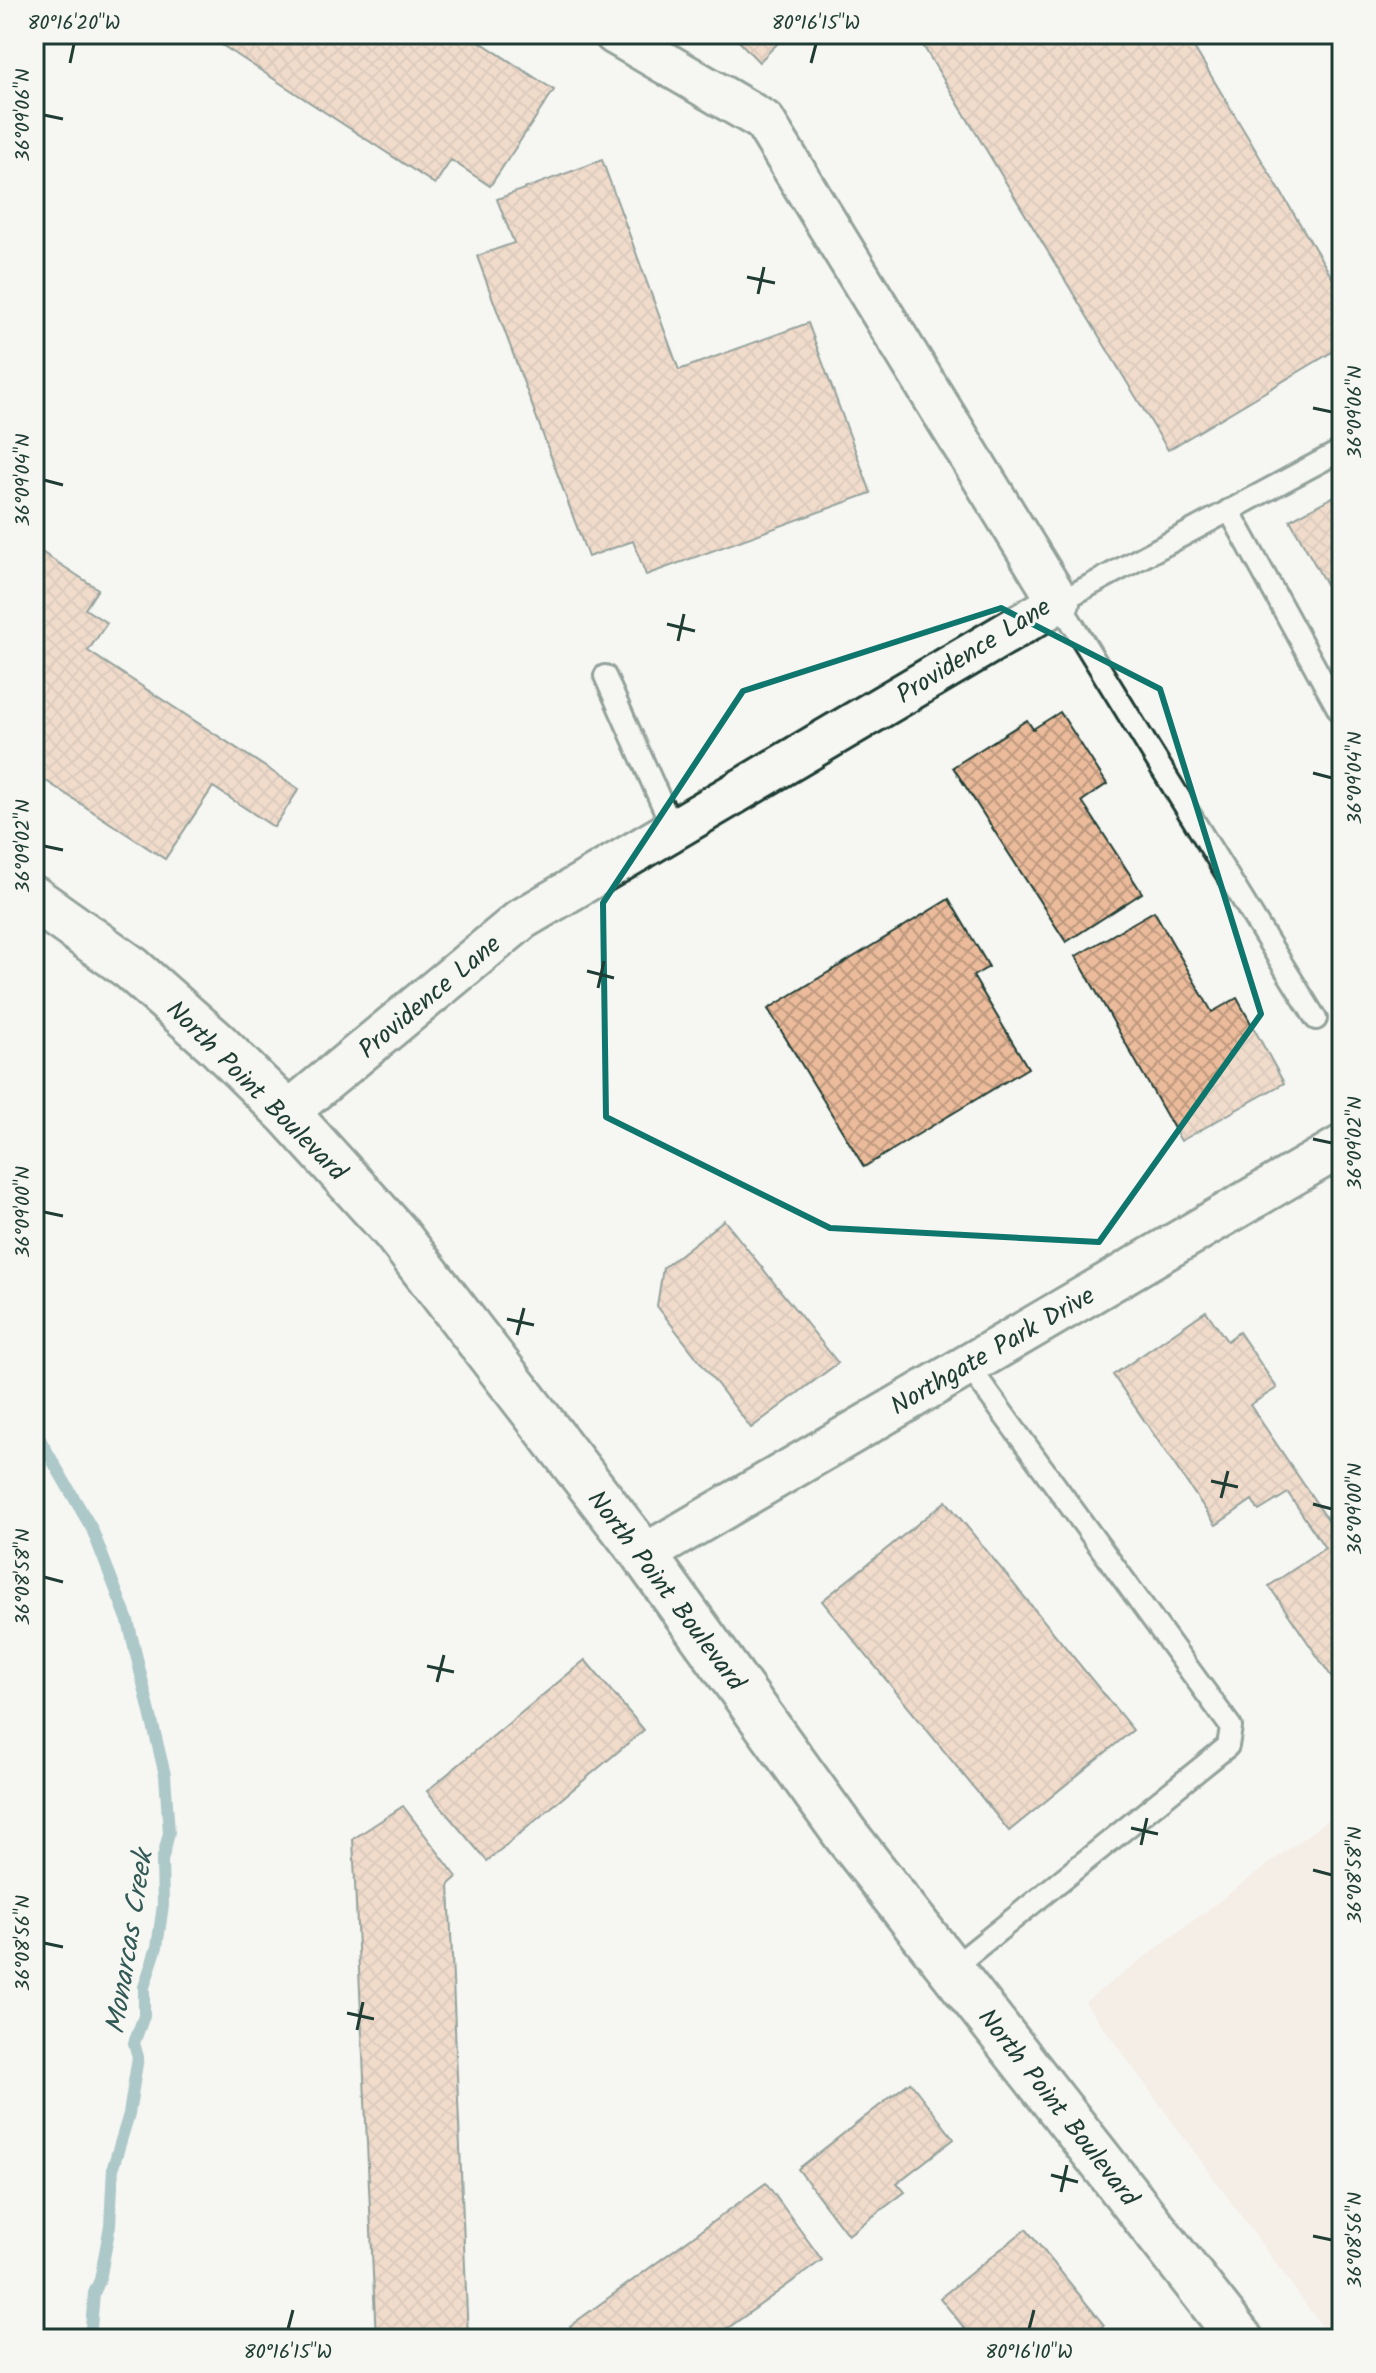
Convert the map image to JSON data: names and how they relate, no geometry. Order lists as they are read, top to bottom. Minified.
{"streets":{"main road":["North Point Boulevard"],"street":["Providence Lane","Northgate Park Drive"]},"crossings":[["Providence Lane","North Point Boulevard"],["North Point Boulevard","Northgate Park Drive"]],"water":["Monarcas Creek"],"coordinates":["80°16'20\"W","80°16'15\"W","36°09'06\"N","36°09'04\"N","36°09'02\"N","36°09'00\"N","36°08'58\"N","36°08'56\"N","80°16'10\"W"]}
